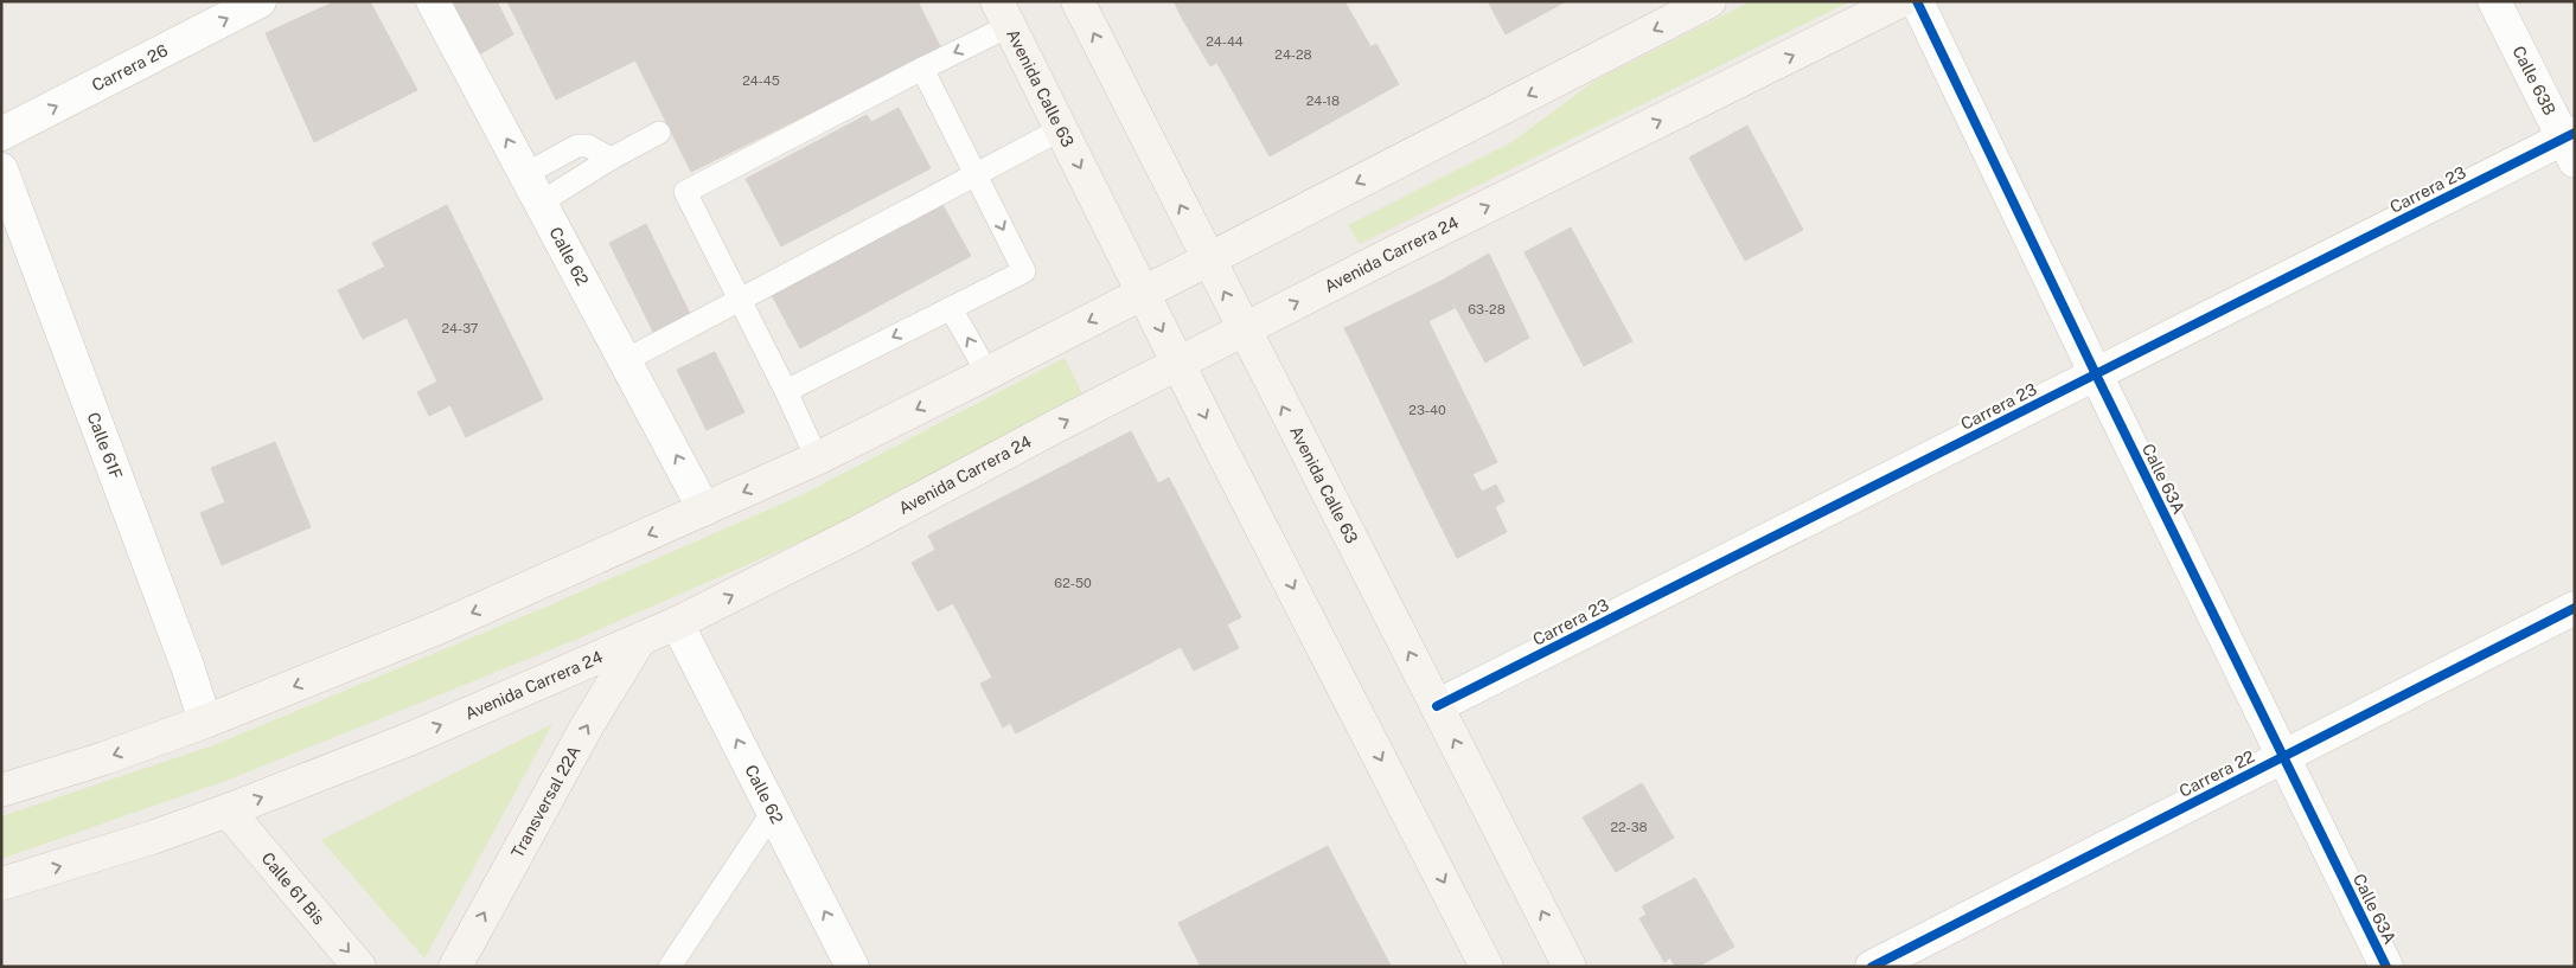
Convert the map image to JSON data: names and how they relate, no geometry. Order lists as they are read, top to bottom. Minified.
{"streets":{"main road":["Avenida Calle 63","Avenida Carrera 24","Transversal 22A","Calle 61 Bis"],"street":["Carrera 26","Calle 63B","Carrera 23","Calle 62","Calle 61F","Calle 63A","Carrera 22"]},"crossings":[["Calle 63B","Carrera 23"],["Avenida Calle 63","Carrera 23"],["Avenida Calle 63","Avenida Carrera 24"],["Carrera 23","Calle 63A"],["Avenida Carrera 24","Calle 62"],["Avenida Carrera 24","Transversal 22A"],["Avenida Carrera 24","Calle 61 Bis"],["Calle 63A","Carrera 22"]],"one_way":["Carrera 26","Calle 62","Transversal 22A","Calle 61 Bis"],"house_numbers":["24-44","24-28","24-45","24-18","63-28","24-37","23-40","62-50","22-38"]}
